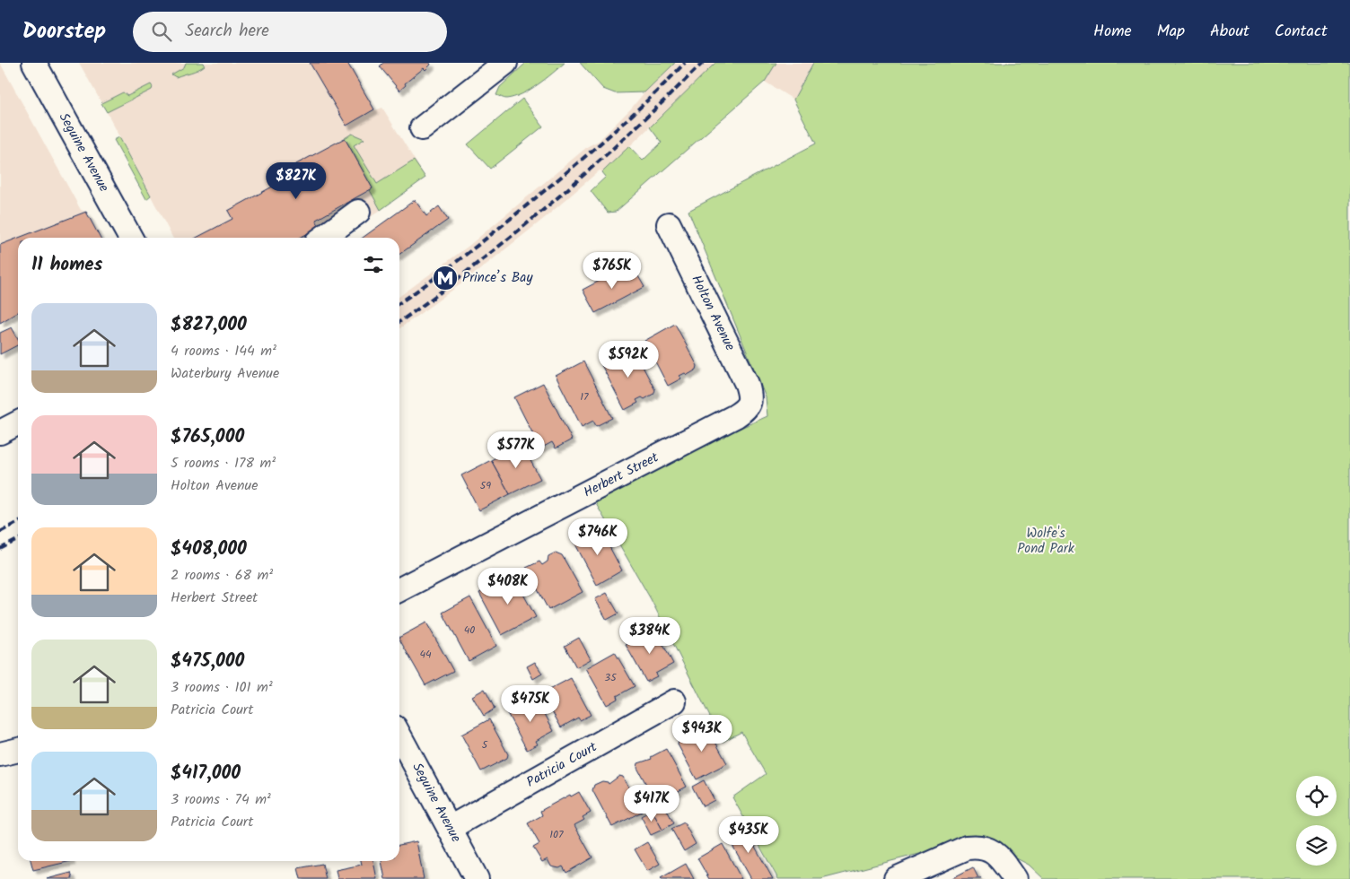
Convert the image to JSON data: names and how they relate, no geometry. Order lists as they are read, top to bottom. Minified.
{"streets":{"street":["Seguine Avenue","Holton Avenue","Herbert Street","Patricia Court"]},"crossings":[["Seguine Avenue","Patricia Court"],["Holton Avenue","Herbert Street"]],"parks":["Wolfe's Pond Park"],"places":{"metro station":["Prince’s Bay"]},"house_numbers":["17","59","40","44","35","5","107"],"page":{"header":"Doorstep","search":"Search here","nav":["Home","Map","About","Contact"],"price":["$827K","$765K","$592K","$577K","$746K","$408K","$384K","$475K","$943K","$417K","$435K"],"heading":"11 homes","list":[{"name":"$827,000","note":"4 rooms · 144 m² · Waterbury Avenue"},{"name":"$765,000","note":"5 rooms · 178 m² · Holton Avenue"},{"name":"$408,000","note":"2 rooms · 68 m² · Herbert Street"},{"name":"$475,000","note":"3 rooms · 101 m² · Patricia Court"},{"name":"$417,000","note":"3 rooms · 74 m² · Patricia Court"}]}}
